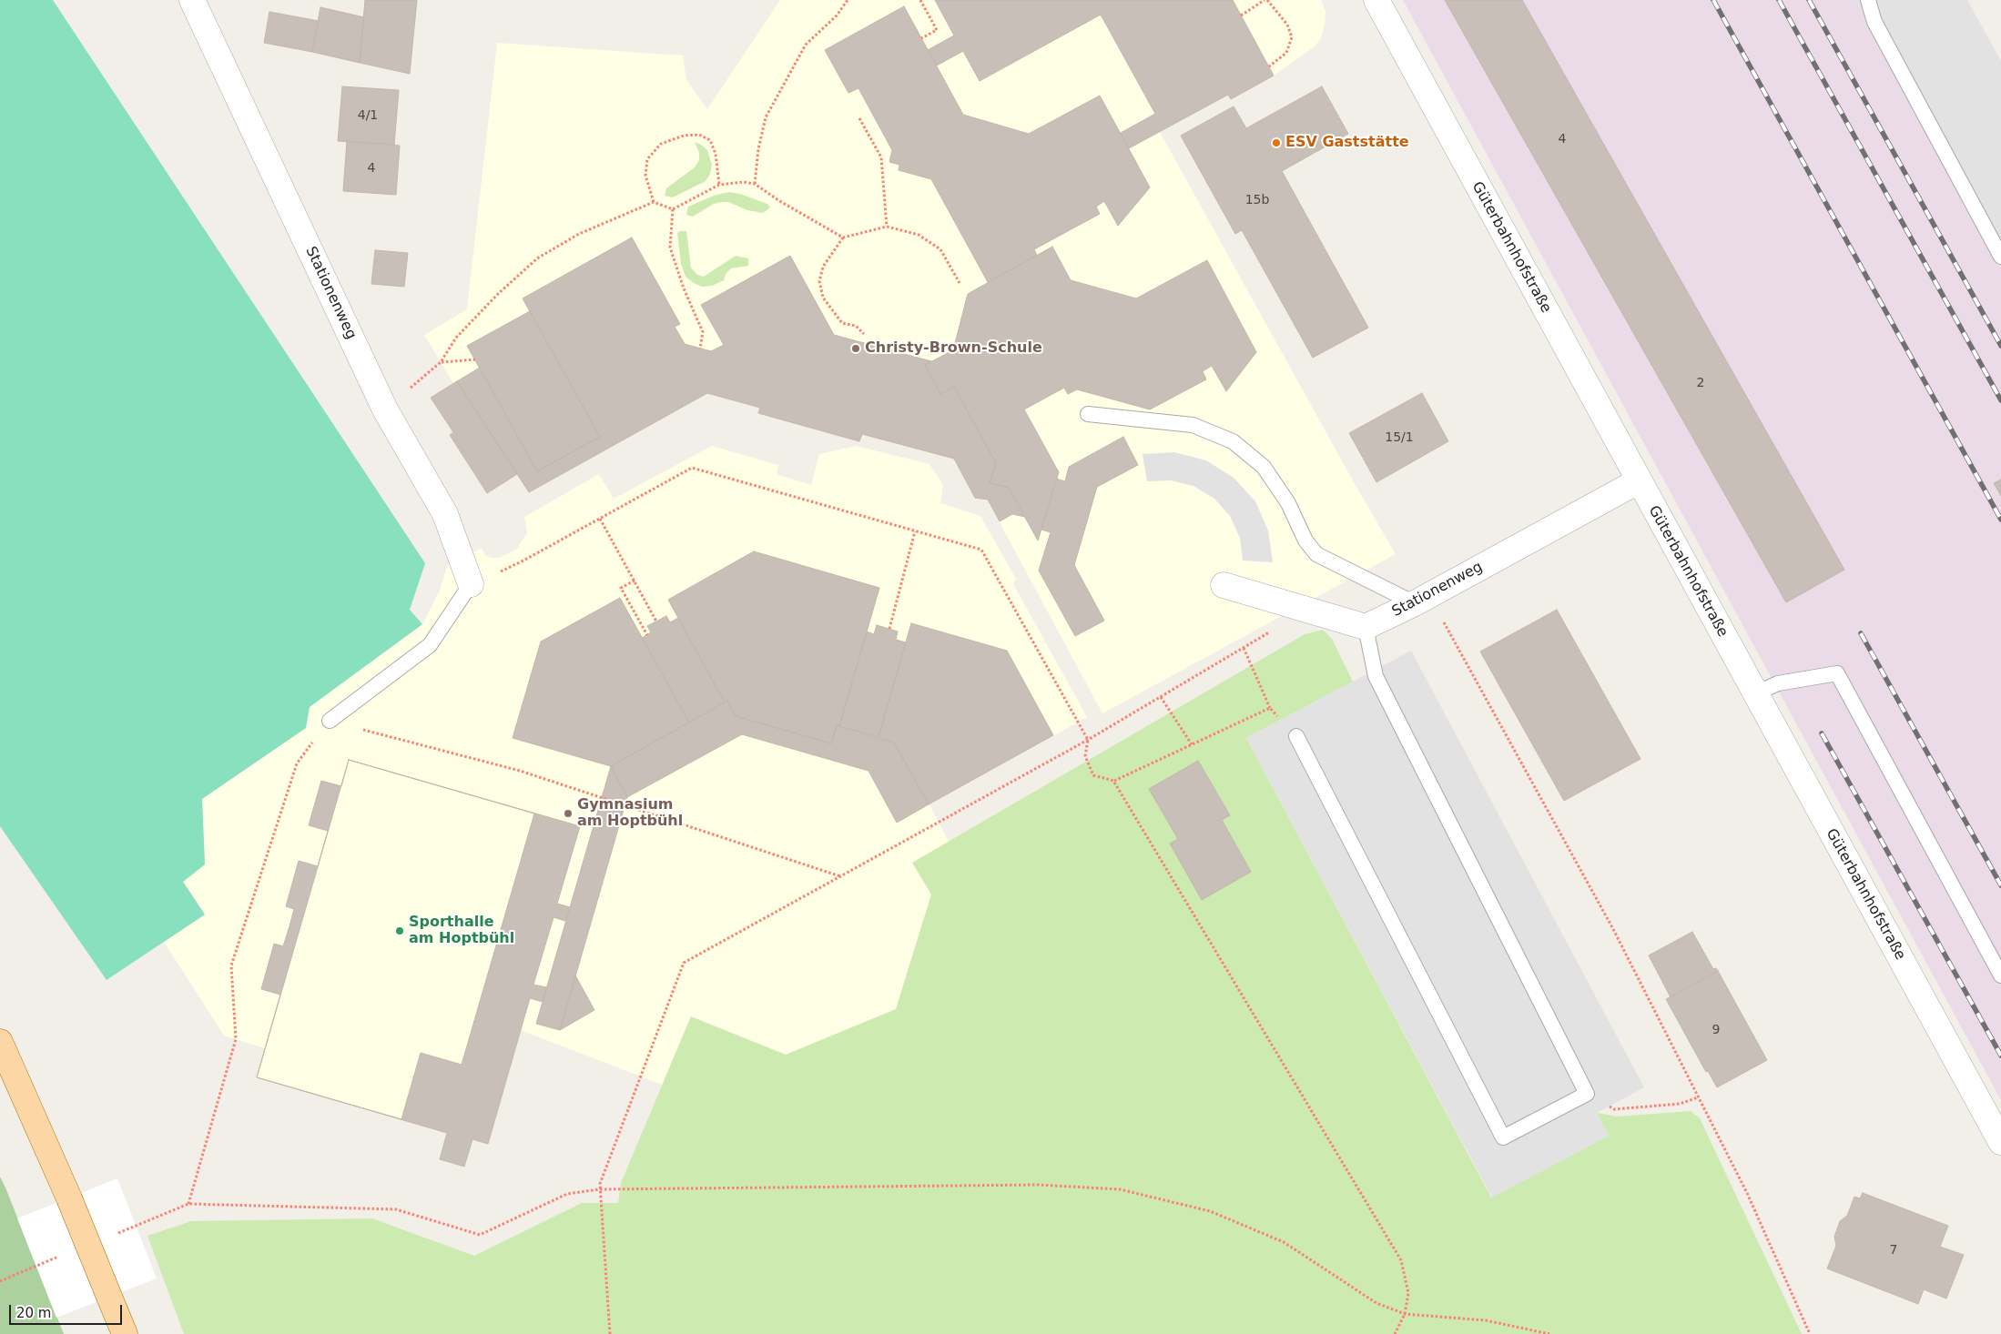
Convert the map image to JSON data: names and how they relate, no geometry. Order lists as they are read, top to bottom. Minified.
{"streets":{"street":["Güterbahnhofstraße","Stationenweg"]},"crossings":[["Güterbahnhofstraße","Stationenweg"]],"places":["ESV Gaststätte","Christy-Brown-Schule","Gymnasium am Hoptbühl","Sporthalle am Hoptbühl"],"house_numbers":["4/1","4","4","15b","2","15/1","9","7"],"scale_bar":"20 m"}
